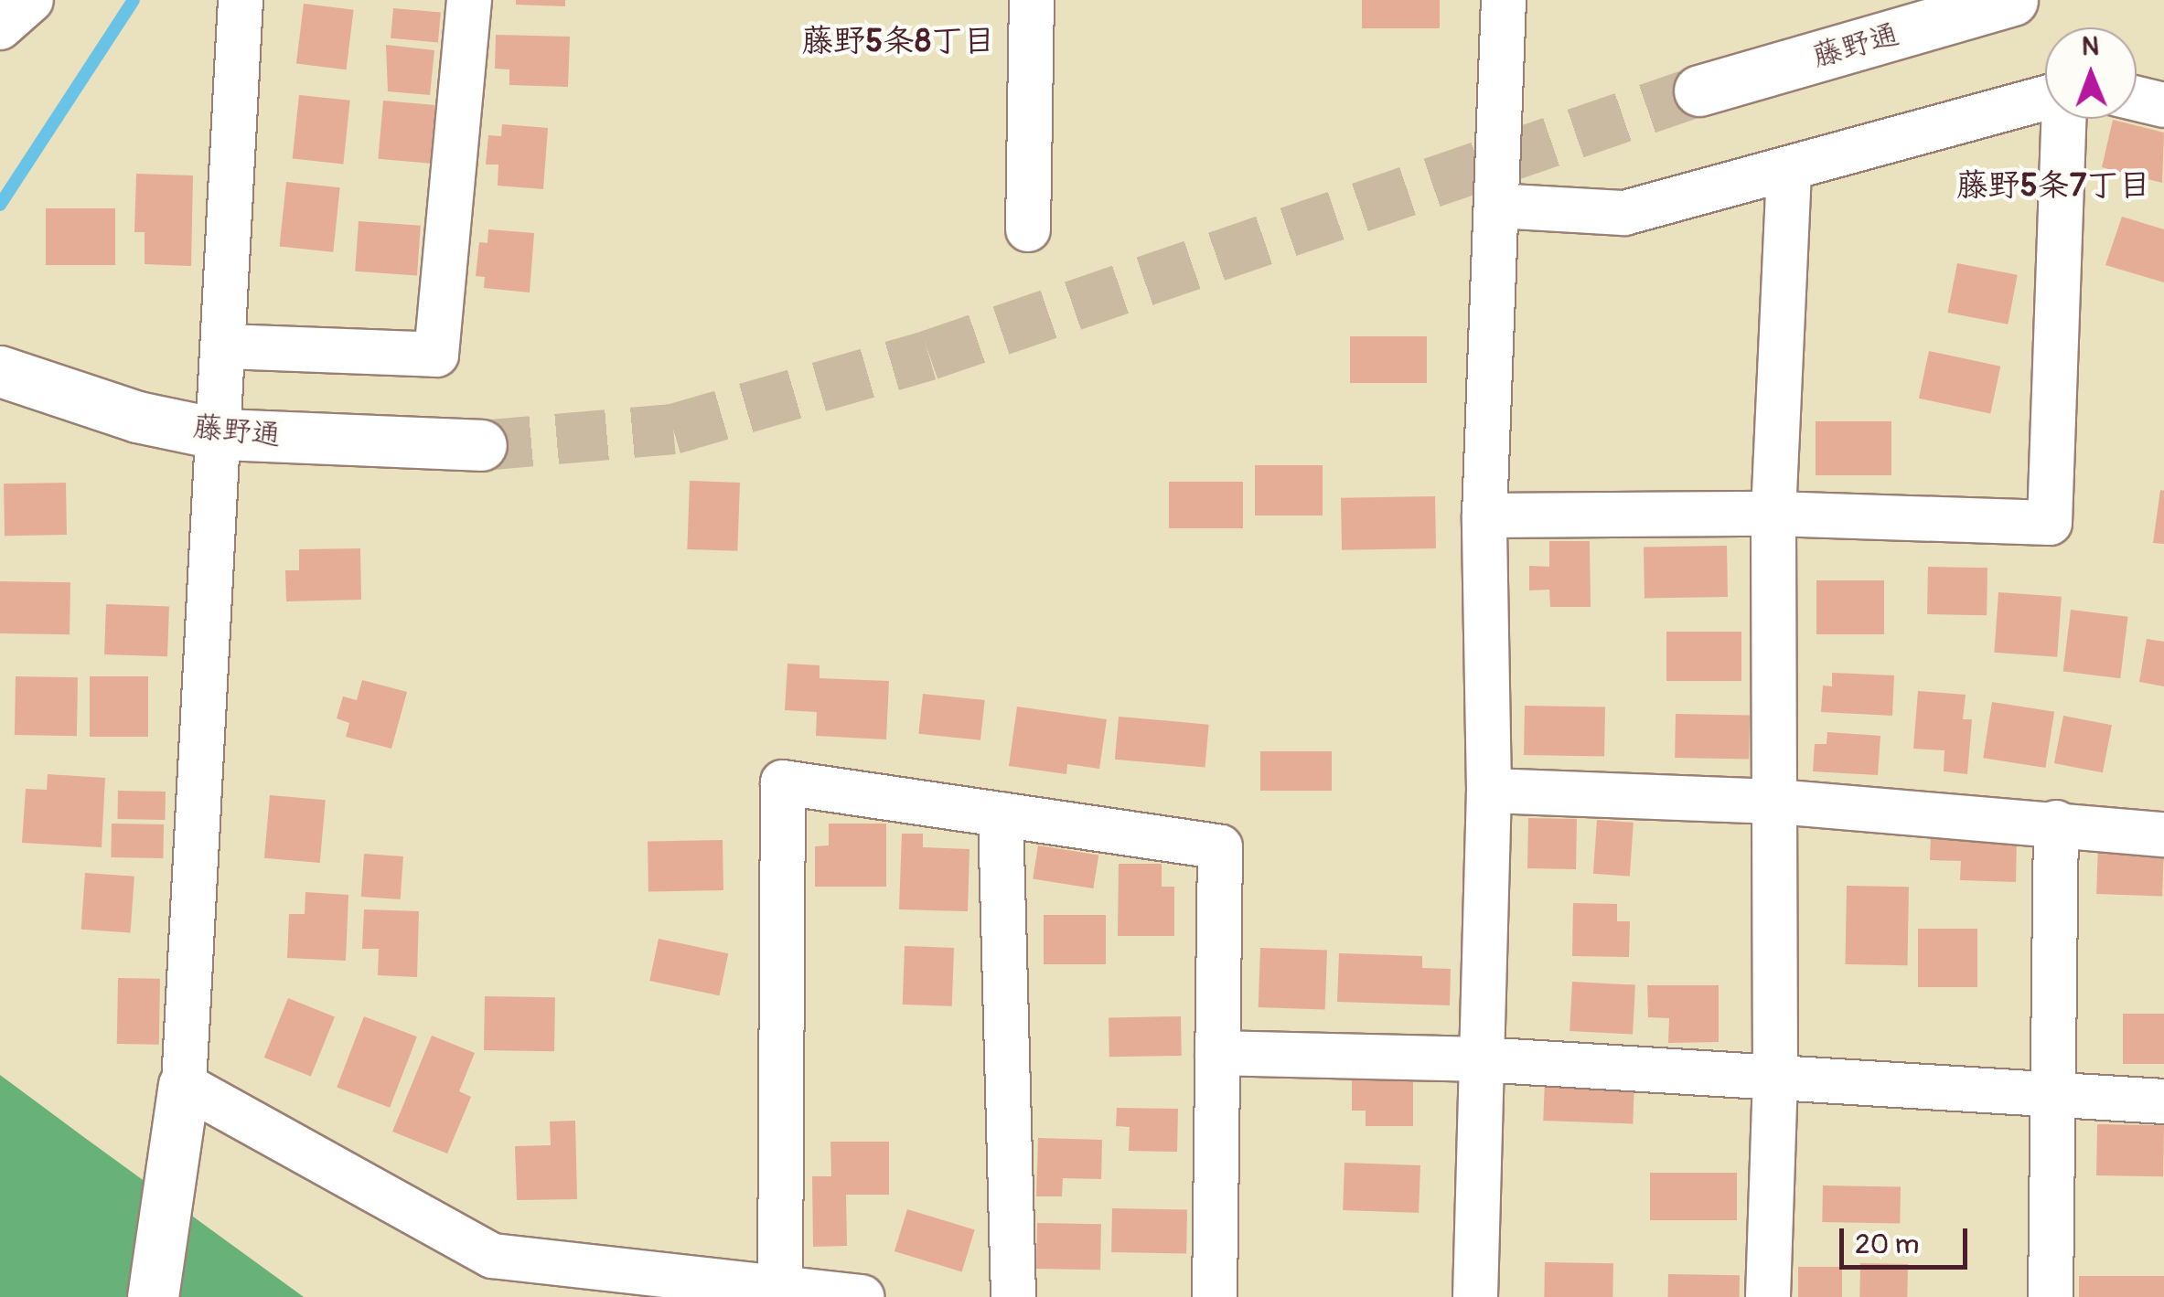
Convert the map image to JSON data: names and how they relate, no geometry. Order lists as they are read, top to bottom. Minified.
{"streets":{"street":["藤野通"]},"districts":["藤野5条8丁目","藤野5条7丁目"],"scale_bar":"20 m","north":"top"}
